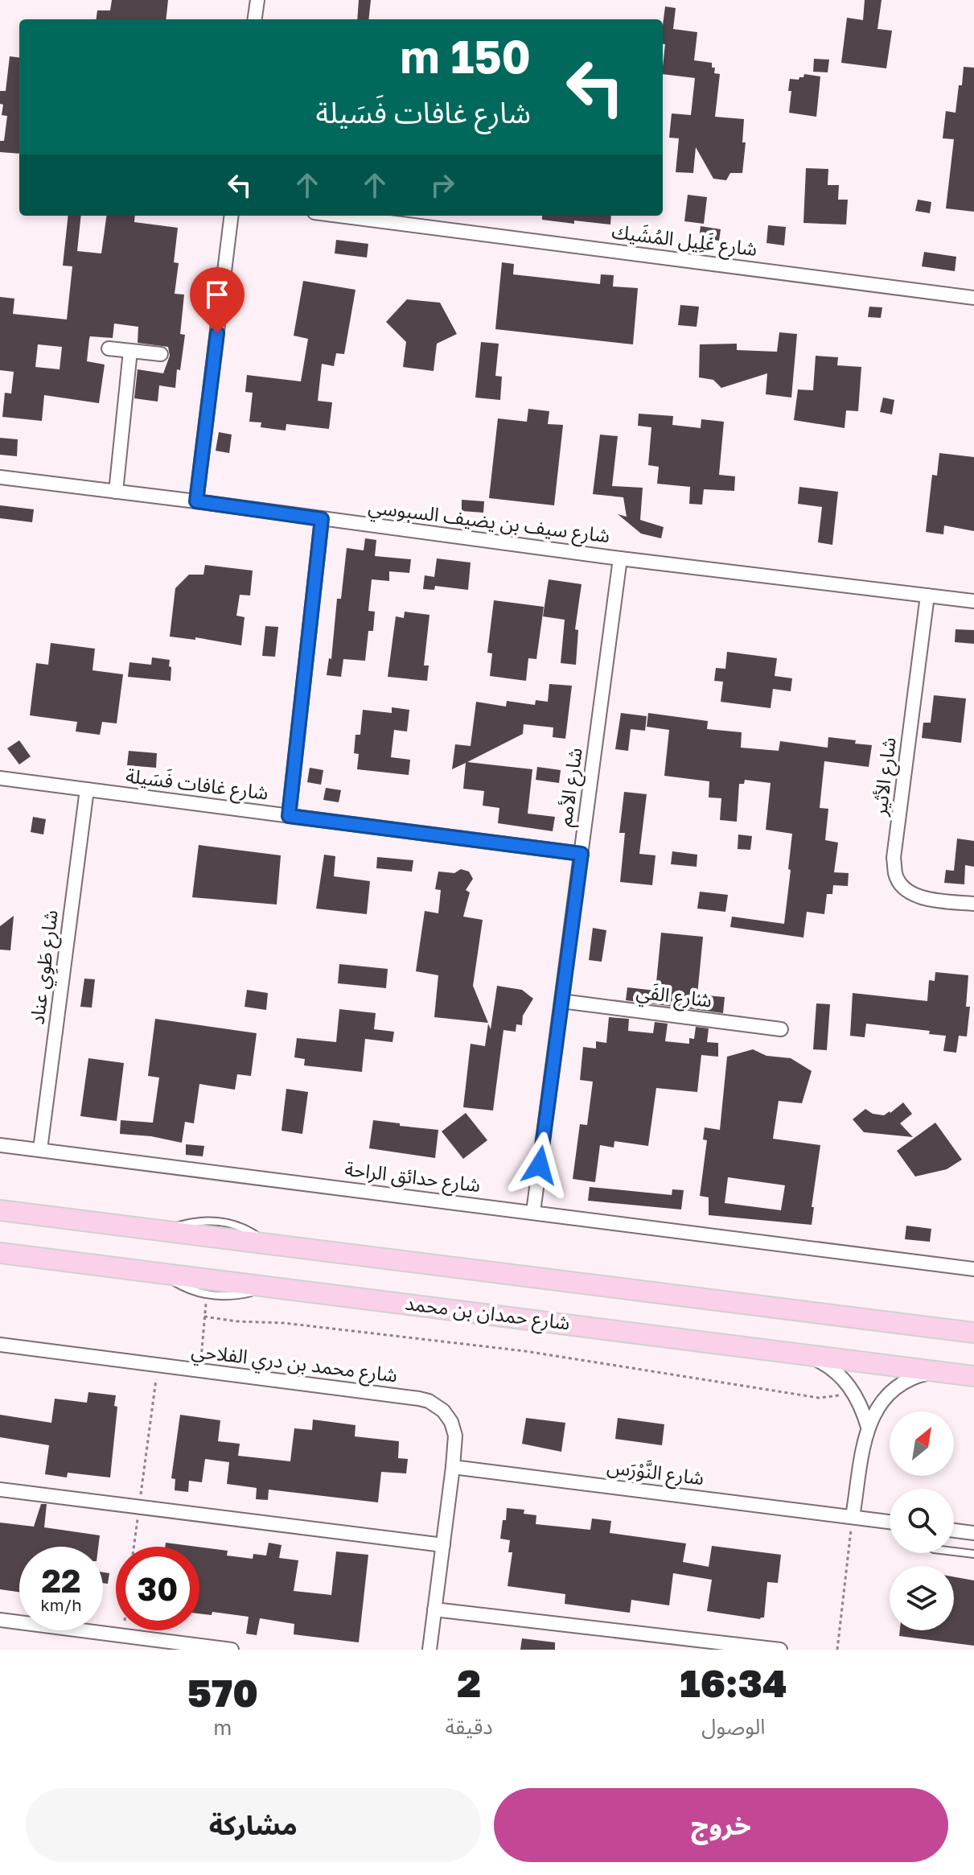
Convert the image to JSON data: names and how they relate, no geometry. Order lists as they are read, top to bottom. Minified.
{"streets":{"main road":["شارع حمدان بن محمد"],"street":["شارع غَلِيل المُشَيك","شارع سيف بن يضيف السبوسي","شارع الأثير","شارع غافات فَسَيلة","شارع الأمم","شارع طَوِي عناد","شارع الفَي","شارع حدائق الراحة","شارع محمد بن دري الفلاحي","شارع النَّوْرَس"]},"crossings":[["شارع سيف بن يضيف السبوسي","شارع الأثير"],["شارع سيف بن يضيف السبوسي","شارع الأمم"],["شارع غافات فَسَيلة","شارع الأمم"],["شارع غافات فَسَيلة","شارع طَوِي عناد"],["شارع الأمم","شارع الفَي"],["شارع الأمم","شارع حدائق الراحة"],["شارع طَوِي عناد","شارع حدائق الراحة"],["شارع محمد بن دري الفلاحي","شارع النَّوْرَس"]],"north":"top right","page":{"turn":["150 m","شارع غافات فَسَيلة"],"speed":"22 km/h","limit":"30","eta":["16:34","الوصول","2","دقيقة","570","m"],"buttons":["خروج","مشاركة"]}}
